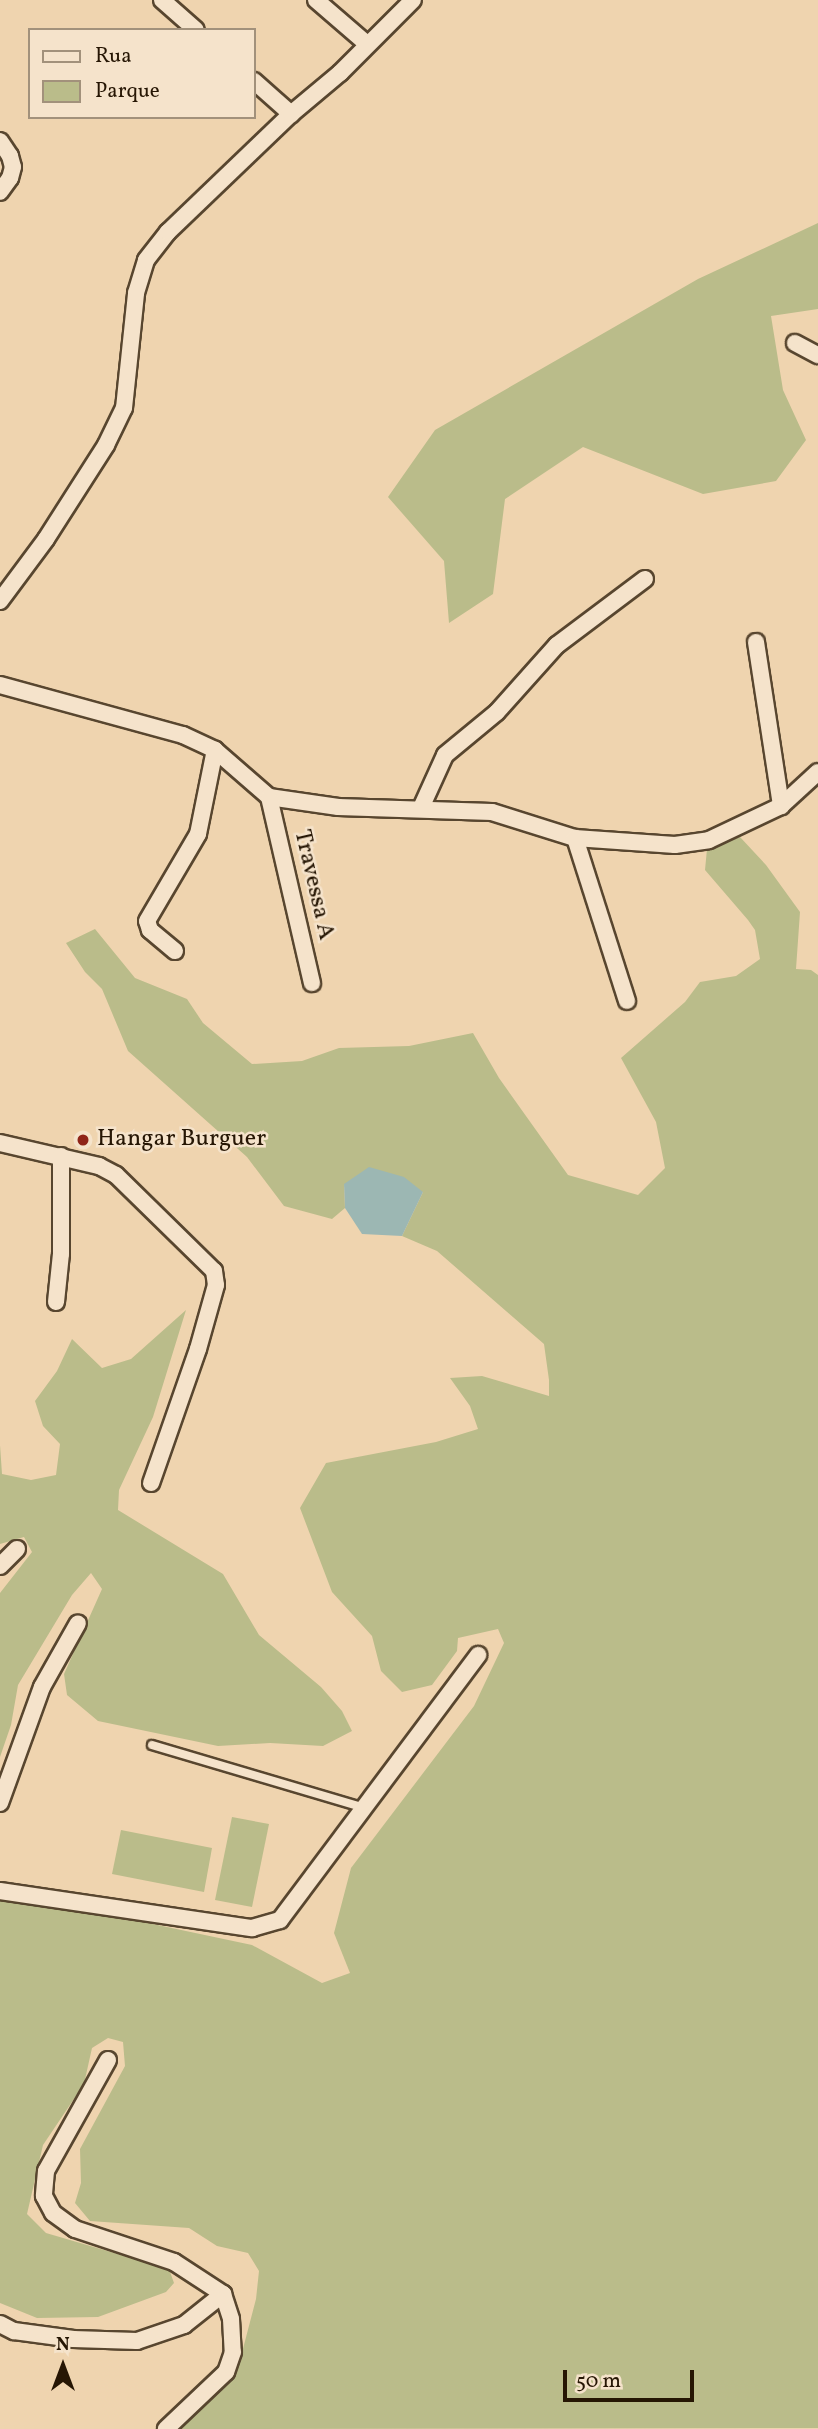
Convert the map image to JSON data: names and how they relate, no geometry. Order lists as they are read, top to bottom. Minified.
{"streets":{"street":["Travessa A"]},"places":["Hangar Burguer"],"legend":["Rua","Parque"],"scale_bar":"50 m","north":"top"}
